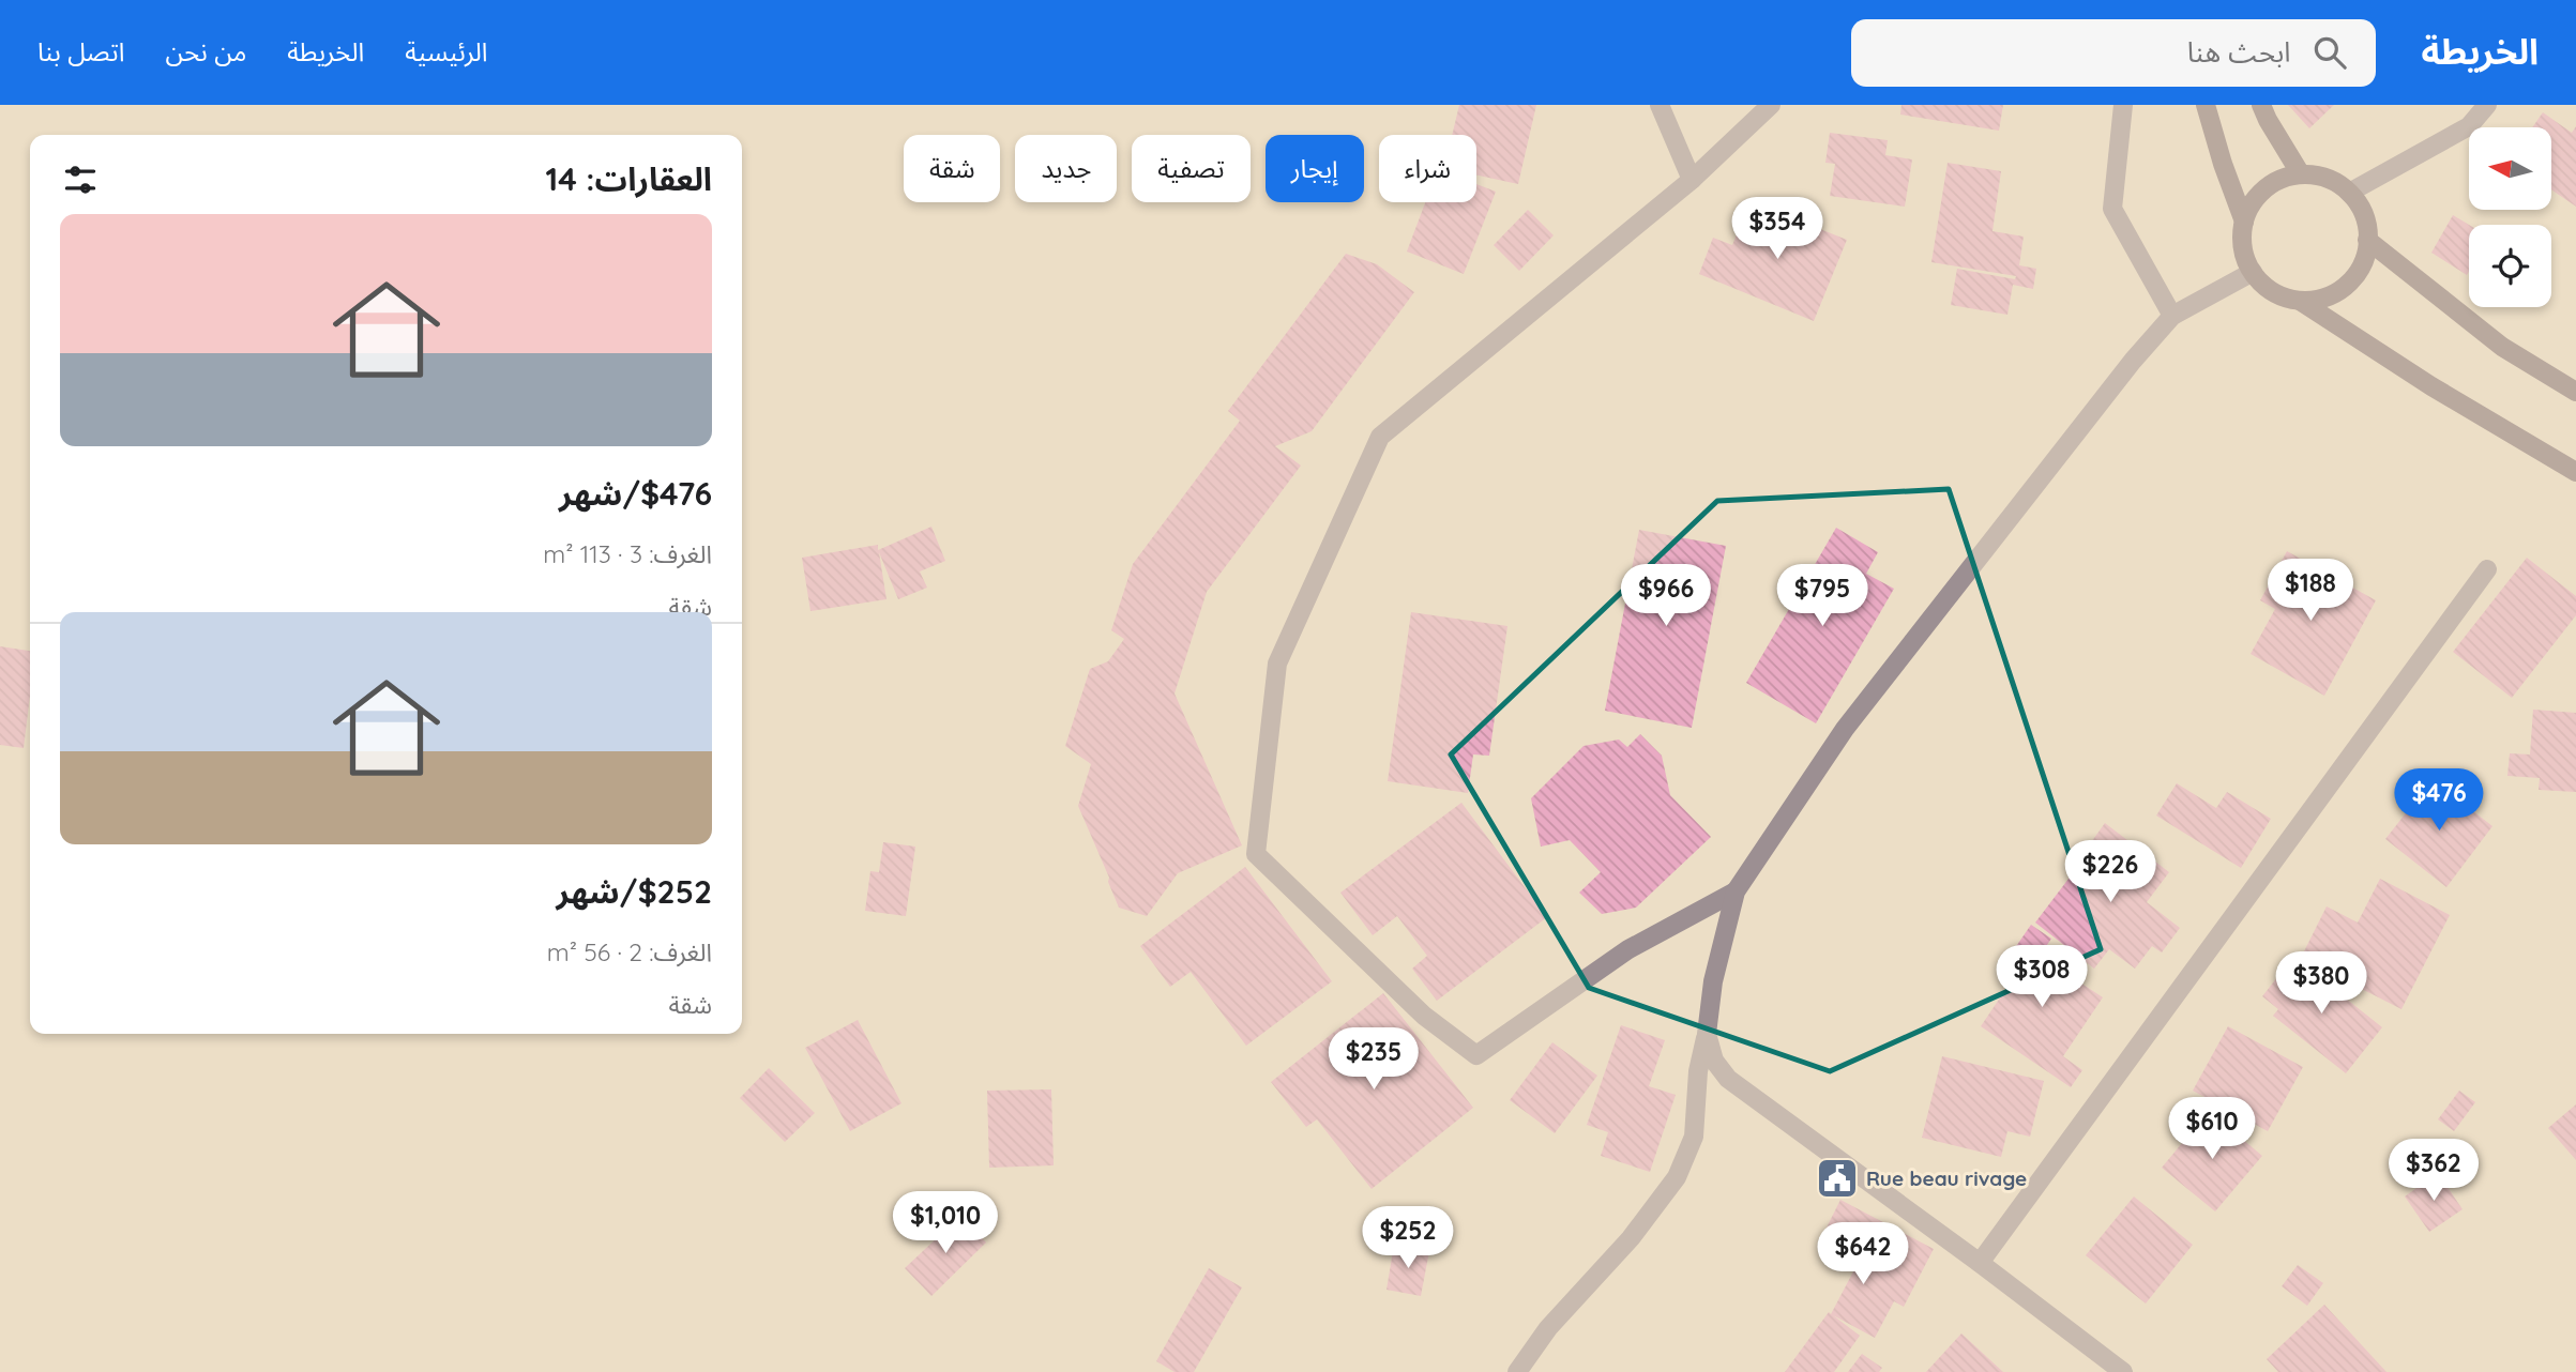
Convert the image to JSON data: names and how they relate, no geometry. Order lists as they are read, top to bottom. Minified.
{"places":{"public building":["Rue beau rivage"]},"north":"left","page":{"header":"الخريطة","search":"ابحث هنا","nav":["الرئيسية","الخريطة","من نحن","اتصل بنا"],"chip":["شراء","إيجار","تصفية","جديد","شقة"],"heading":"العقارات: 14","price":["$354","$188","$966","$795","$476","$226","$308","$380","$235","$610","$362","$1,010","$252","$642"],"list":[{"name":"$476/شهر","note":"الغرف: 3 · 113 m² · شقة"},{"name":"$252/شهر","note":"الغرف: 2 · 56 m² · شقة"}]}}
